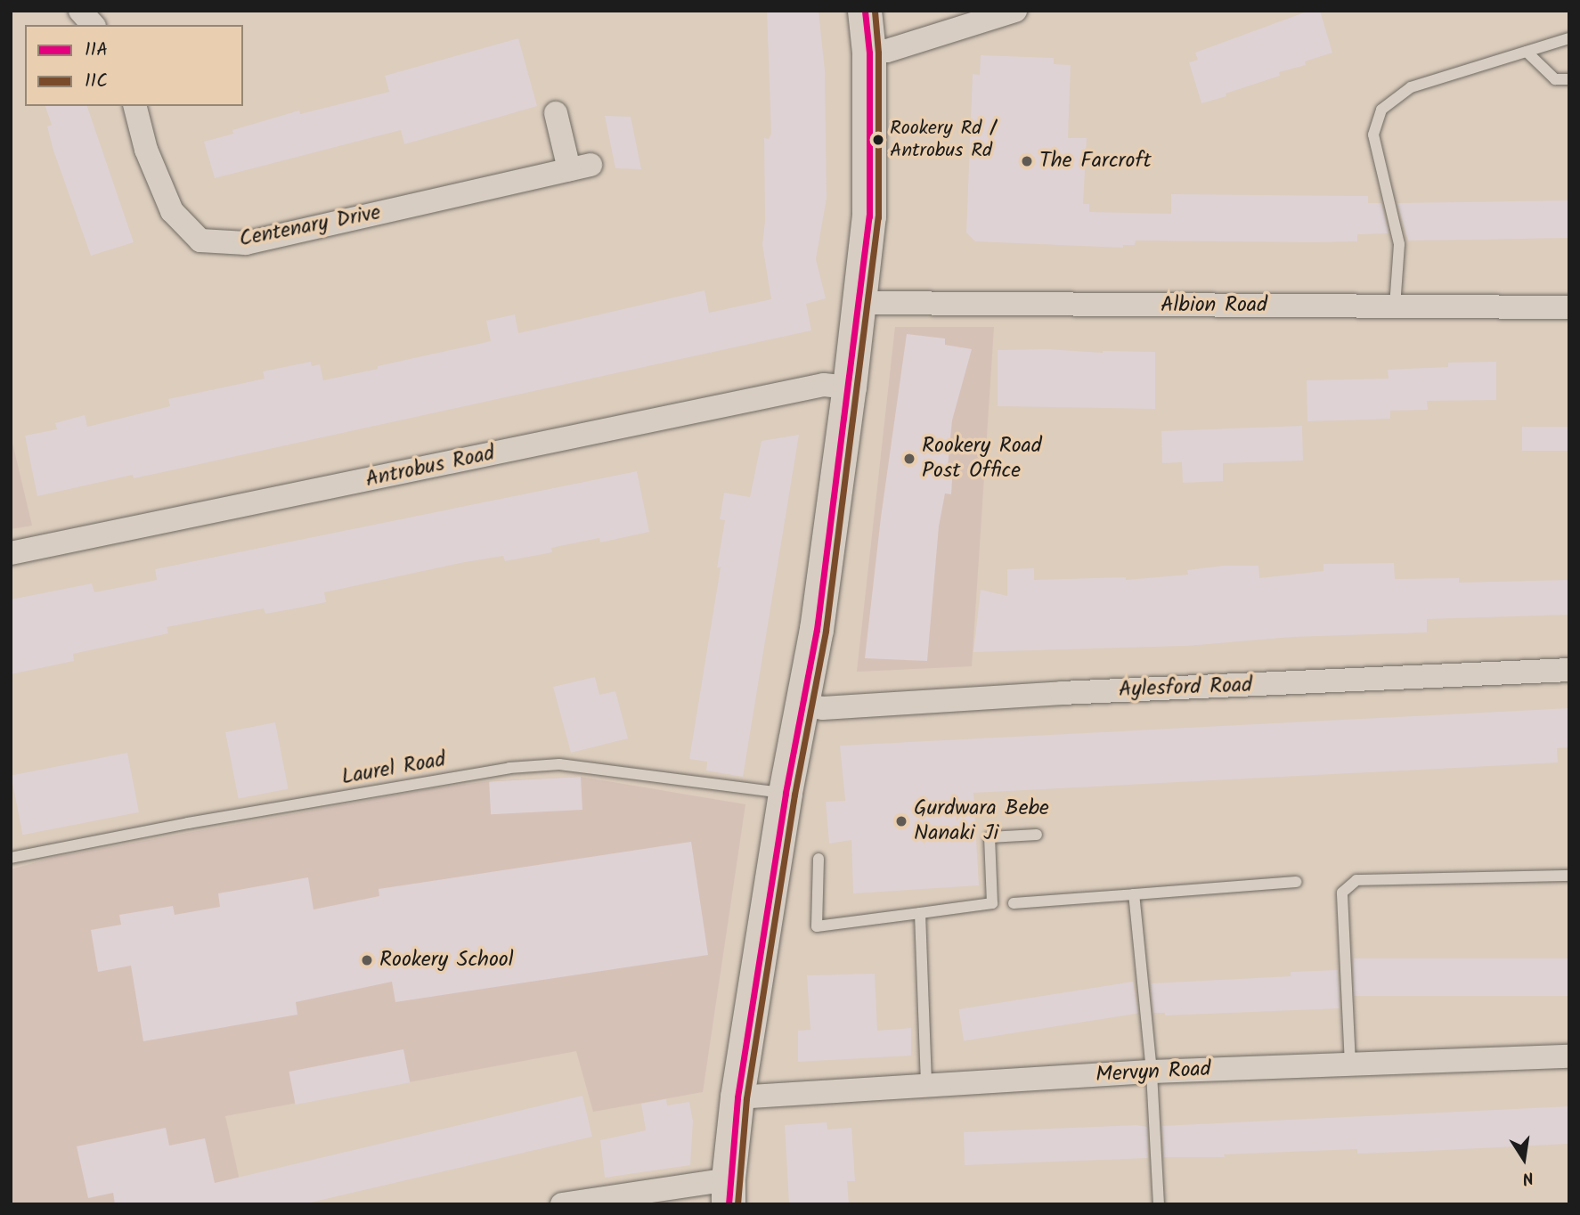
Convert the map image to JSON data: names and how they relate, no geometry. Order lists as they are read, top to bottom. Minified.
{"streets":{"street":["Centenary Drive","Albion Road","Antrobus Road","Aylesford Road","Mervyn Road"],"lane":["Laurel Road"]},"places":["Rookery Rd / Antrobus Rd","The Farcroft","Rookery Road Post Office","Gurdwara Bebe Nanaki Ji","Rookery School"],"lines":["transit line 11A","transit line 11C"],"legend":["11A","11C"],"north":"bottom"}
